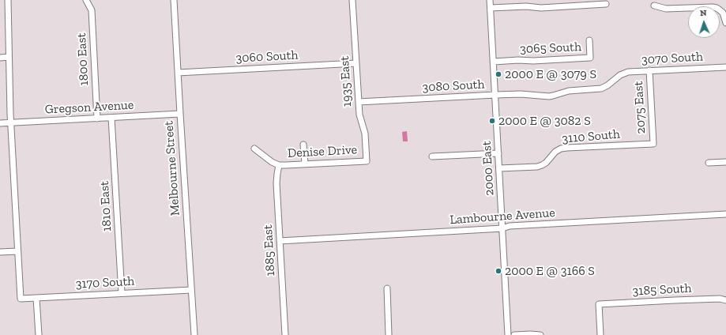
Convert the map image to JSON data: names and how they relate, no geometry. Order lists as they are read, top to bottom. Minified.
{"streets":{"street":["3065 South","3060 South","3070 South","1800 East","1935 East","3080 South","Gregson Avenue","2075 East","3110 South","Denise Drive","Melbourne Street","2000 East","1810 East","Lambourne Avenue","1885 East","3170 South","3185 South"]},"crossings":[["3065 South","2000 East"],["3060 South","1935 East"],["3060 South","Melbourne Street"],["3070 South","3080 South"],["3070 South","2075 East"],["1800 East","Gregson Avenue"],["1935 East","3080 South"],["1935 East","Denise Drive"],["3080 South","2000 East"],["Gregson Avenue","Melbourne Street"],["Gregson Avenue","1810 East"],["2075 East","3110 South"],["3110 South","2000 East"],["Denise Drive","1885 East"],["Melbourne Street","3170 South"],["2000 East","Lambourne Avenue"],["1810 East","3170 South"],["Lambourne Avenue","1885 East"]],"places":["2000 E @ 3079 S","2000 E @ 3082 S","2000 E @ 3166 S"],"north":"top"}
